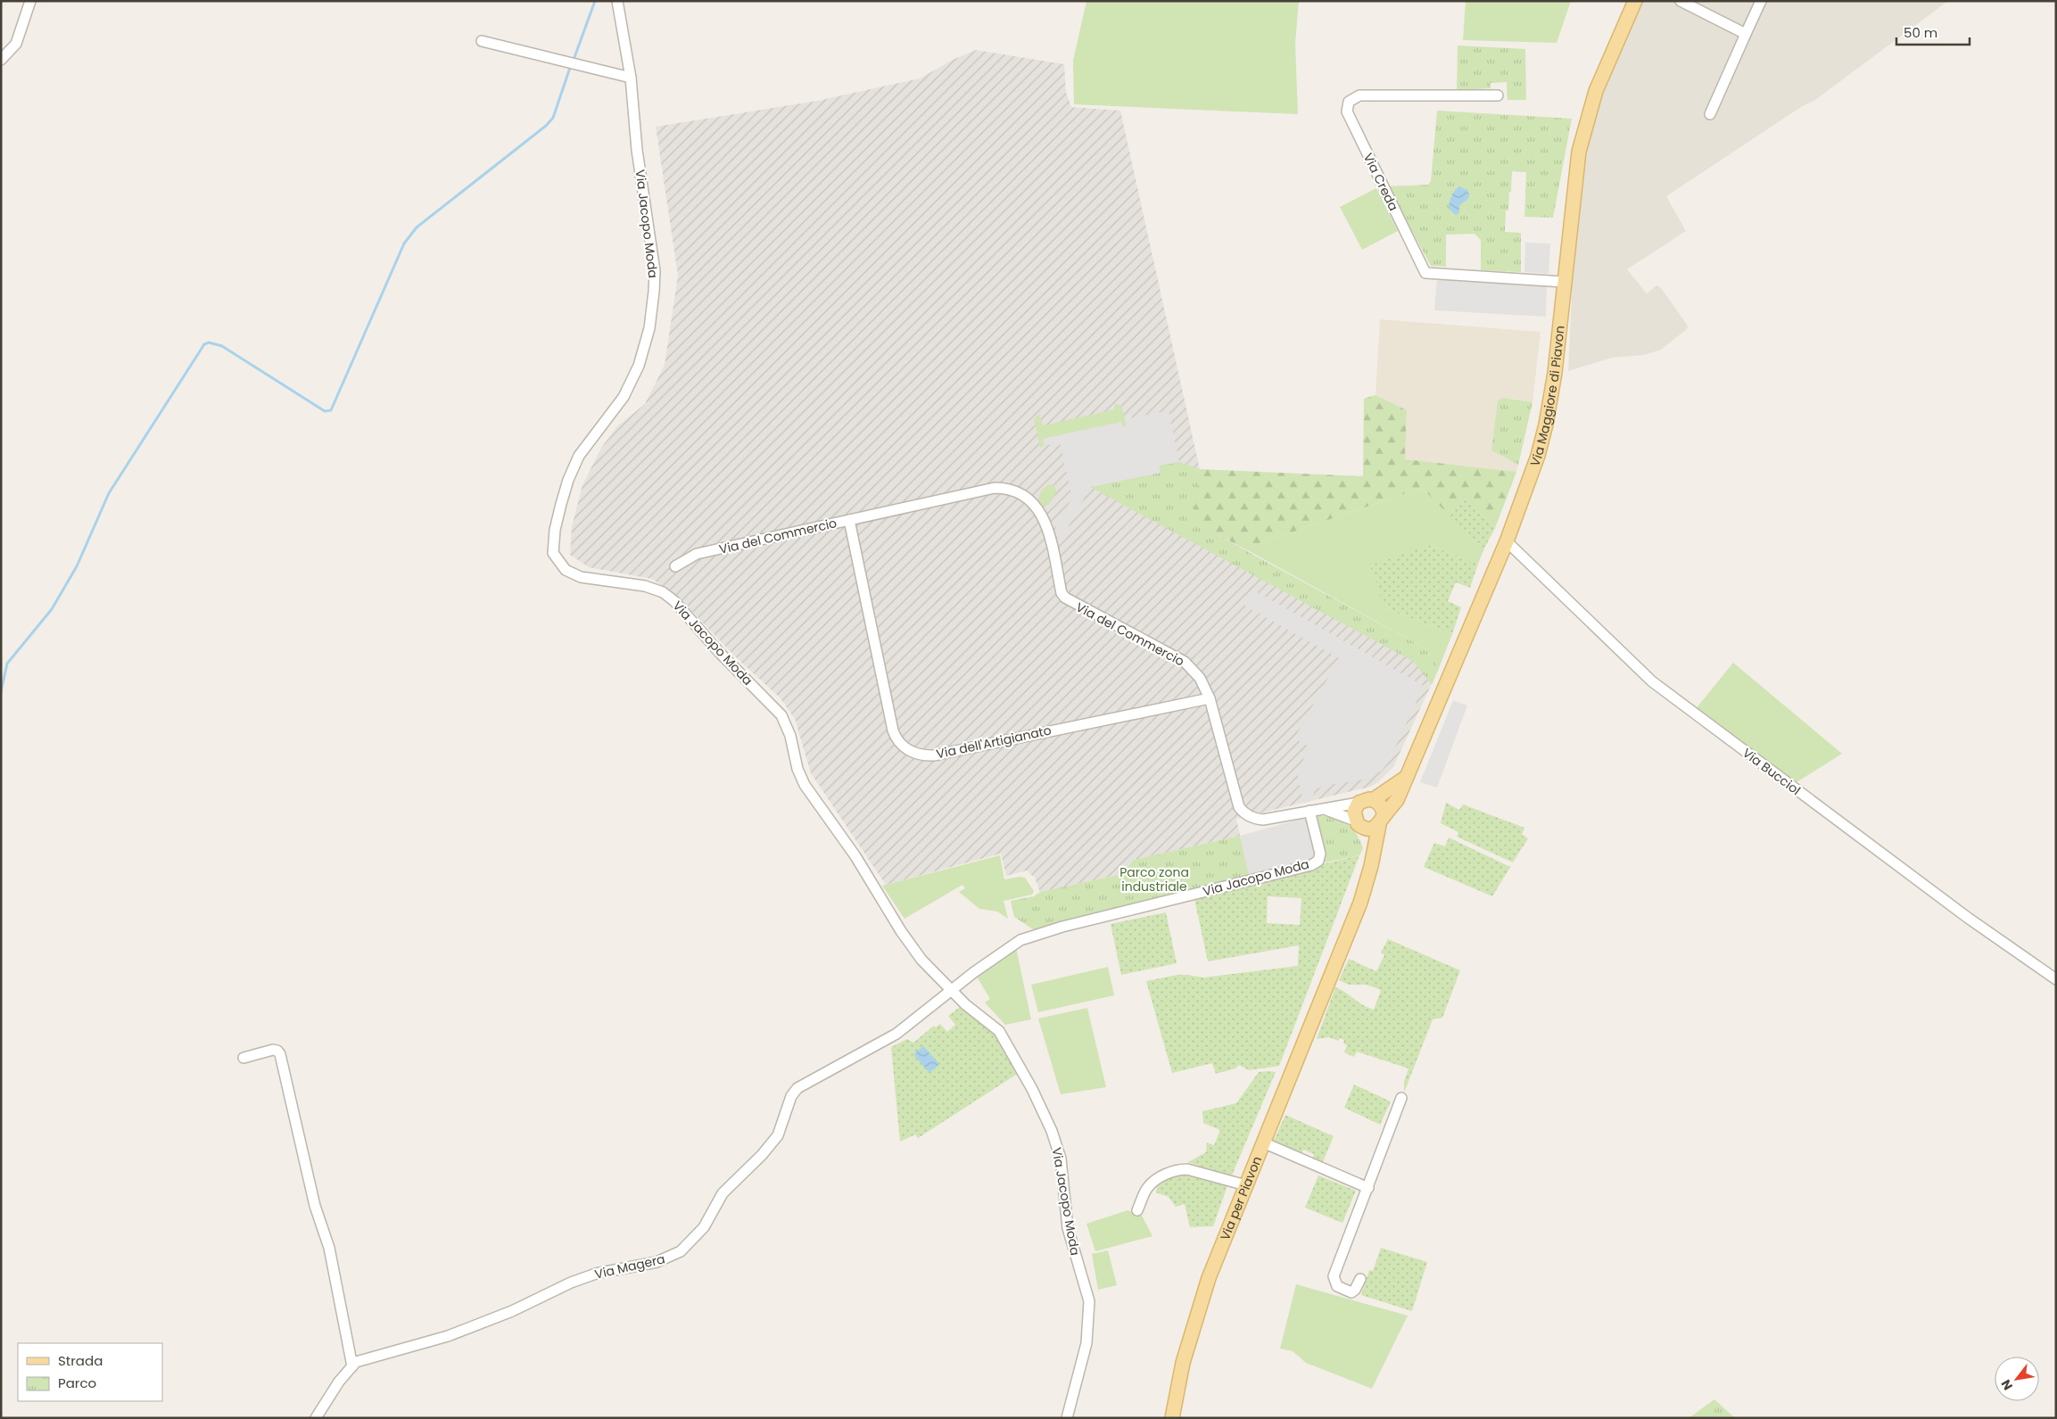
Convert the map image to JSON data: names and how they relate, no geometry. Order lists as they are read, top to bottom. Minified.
{"streets":{"main road":["Via Maggiore di Piavon","Via per Piavon"],"street":["Via Creda","Via Jacopo Moda","Via del Commercio","Via dell'Artigianato","Via Bucciol","Via Magera"]},"crossings":[["Via Creda","Via Maggiore di Piavon"],["Via Jacopo Moda","Via del Commercio"],["Via Jacopo Moda","Via Magera"],["Via Maggiore di Piavon","Via del Commercio"],["Via Maggiore di Piavon","Via Bucciol"],["Via Maggiore di Piavon","Via per Piavon"],["Via del Commercio","Via dell'Artigianato"],["Via del Commercio","Via per Piavon"]],"parks":["Parco zona industriale"],"legend":["Strada","Parco"],"scale_bar":"50 m","north":"bottom left"}
